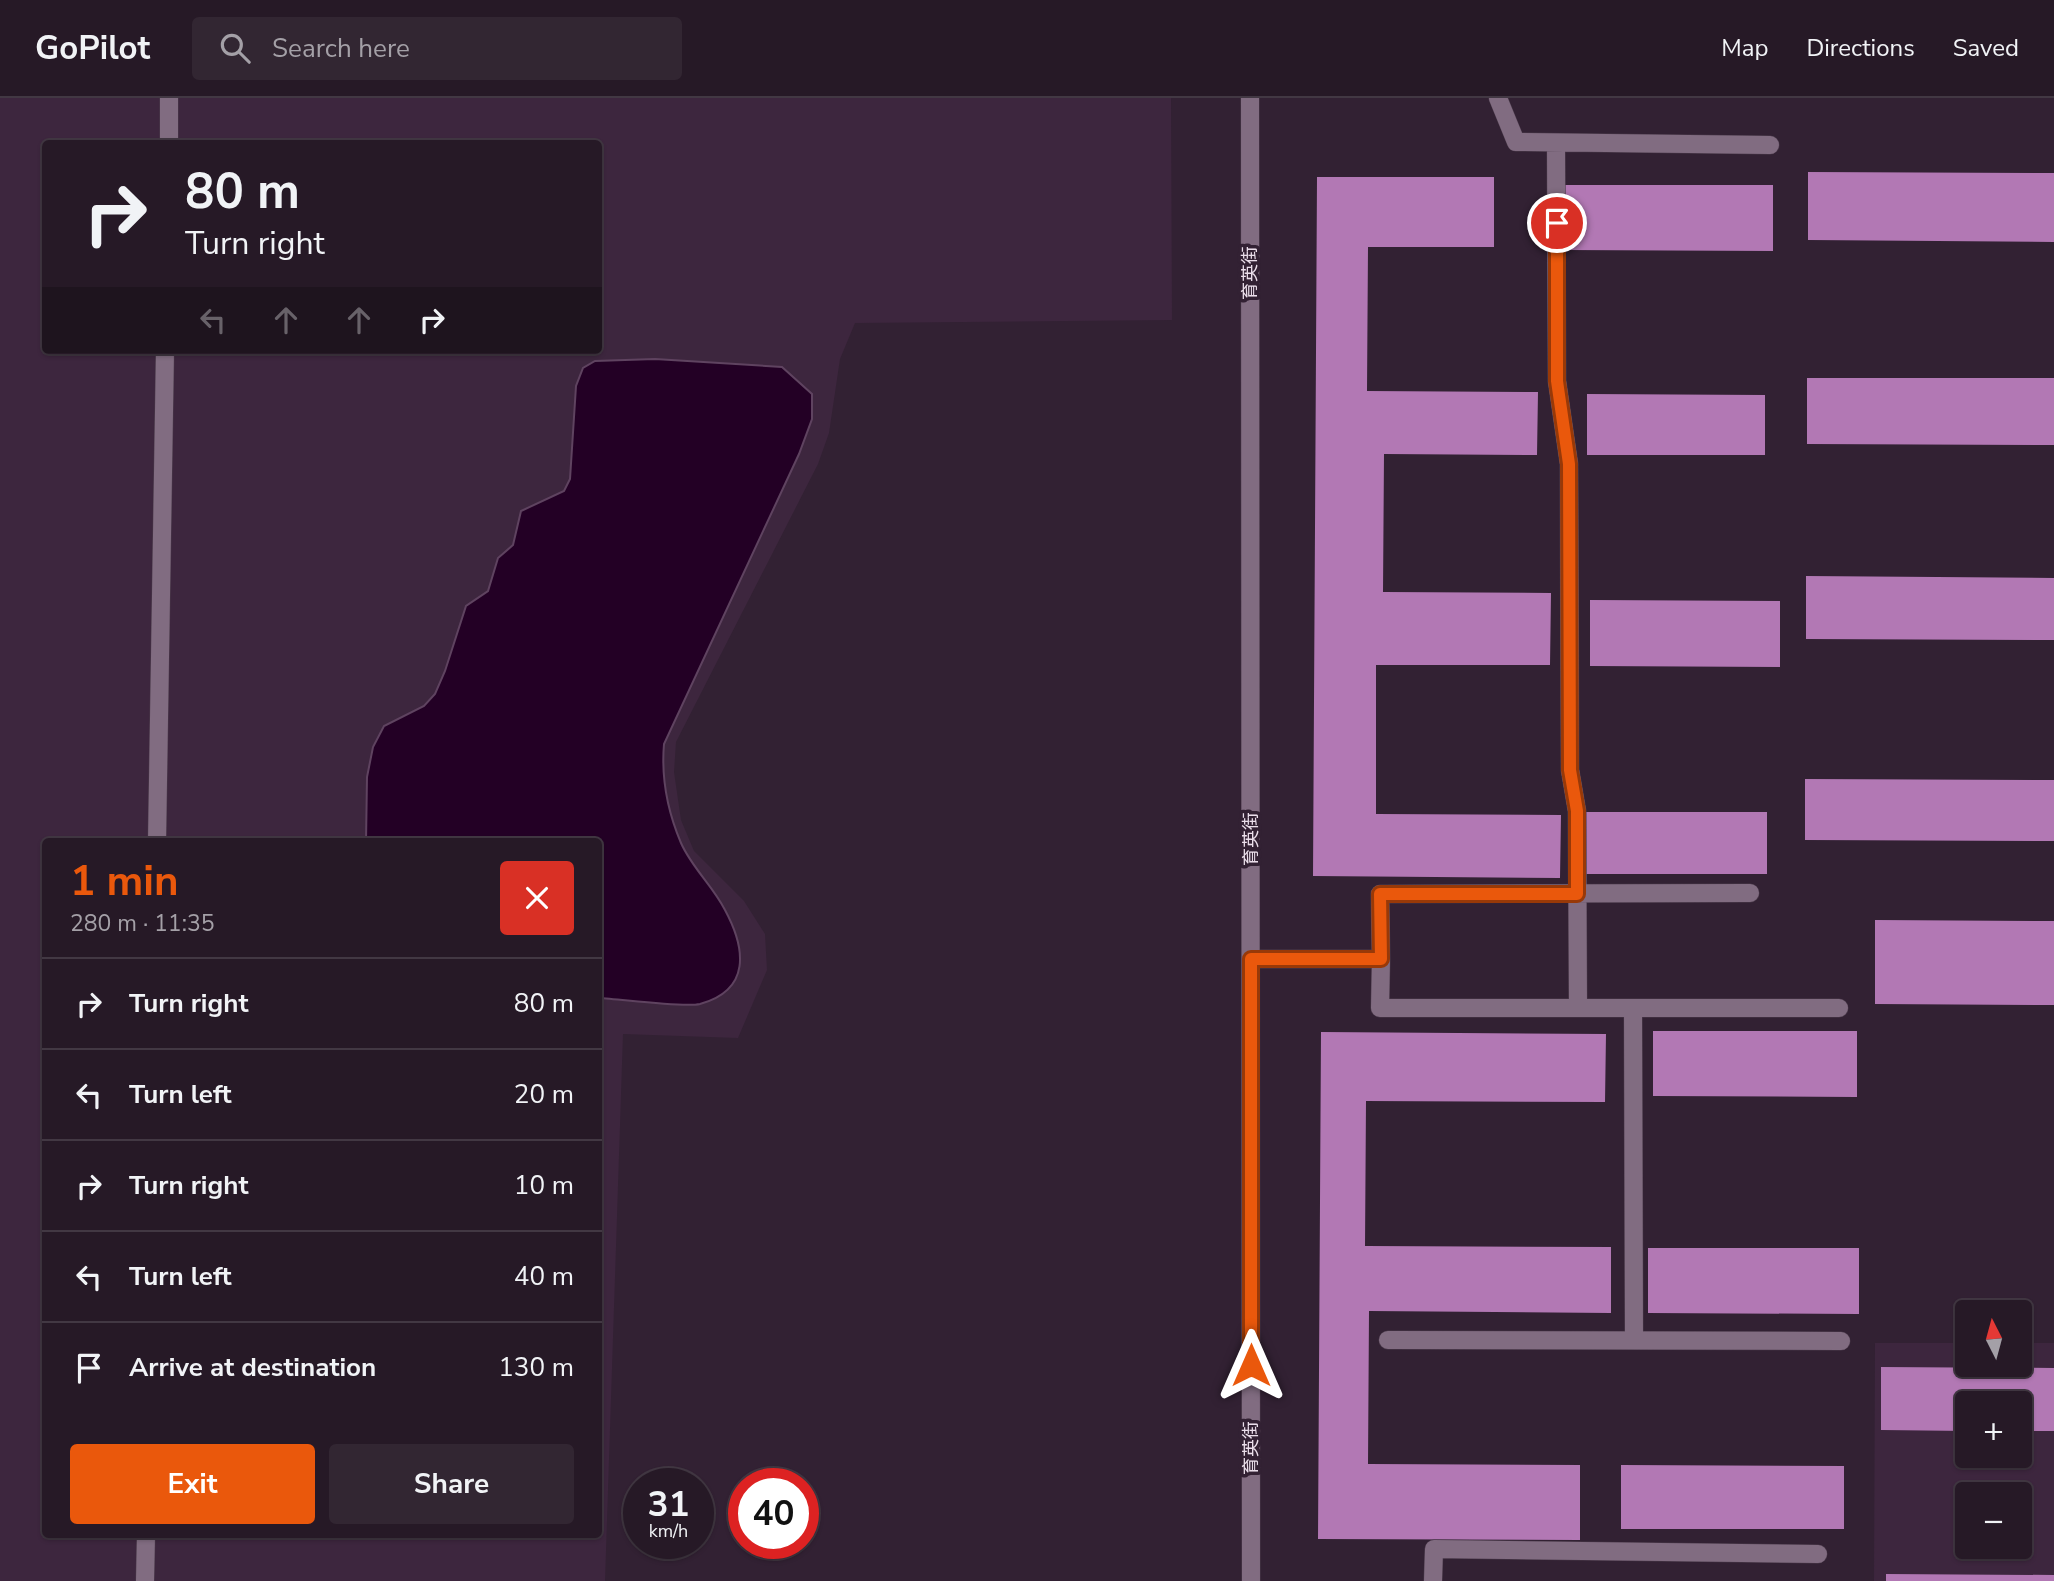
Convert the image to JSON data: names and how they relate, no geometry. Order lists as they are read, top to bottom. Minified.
{"streets":{"street":["育英街"]},"north":"top","page":{"header":"GoPilot","search":"Search here","nav":["Map","Directions","Saved"],"turn":["80 m","Turn right"],"heading":["1 min","280 m · 11:35"],"list":[{"name":"Turn right","value":"80 m"},{"name":"Turn left","value":"20 m"},{"name":"Turn right","value":"10 m"},{"name":"Turn left","value":"40 m"},{"name":"Arrive at destination","value":"130 m"}],"map_buttons":["+","−"],"buttons":["Exit","Share"],"speed":"31 km/h","limit":"40"}}
